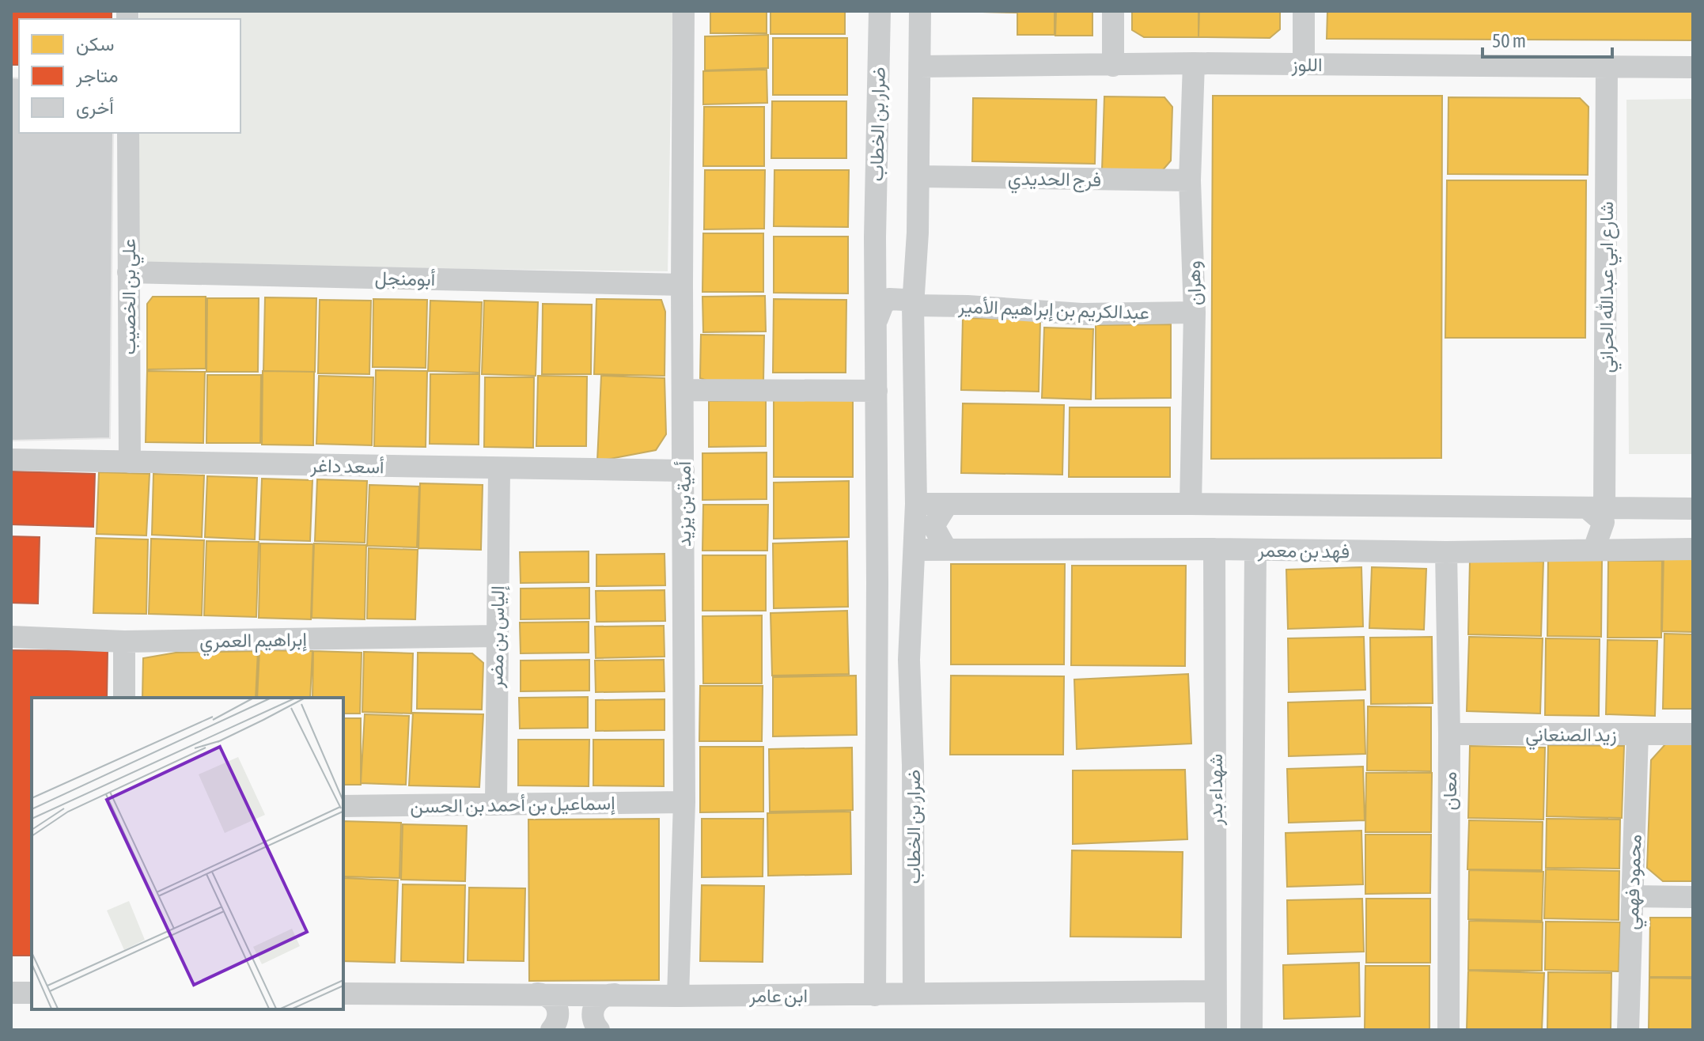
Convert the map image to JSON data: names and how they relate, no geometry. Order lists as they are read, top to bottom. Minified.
{"streets":{"street":["اللوز","ضرار بن الخطاب","فرج الحديدي","أبومنجل","وهران","شارع ابي عبدالله الحراني","علي بن الخصيب","عبدالكريم بن إبراهيم الأمير","أسعد داغر","أمية بن يزيد","فهد بن معمر","إلياس بن مضر","إبراهيم العمري","زيد الصنعاني","شهداء بدر","معان","إسماعيل بن أحمد بن الحسن","محمود فهمي","ابن عامر"]},"crossings":[["اللوز","ضرار بن الخطاب"],["اللوز","وهران"],["اللوز","شارع ابي عبدالله الحراني"],["ضرار بن الخطاب","فرج الحديدي"],["ضرار بن الخطاب","عبدالكريم بن إبراهيم الأمير"],["ضرار بن الخطاب","فهد بن معمر"],["ضرار بن الخطاب","ابن عامر"],["فرج الحديدي","وهران"],["أبومنجل","علي بن الخصيب"],["أبومنجل","أمية بن يزيد"],["وهران","عبدالكريم بن إبراهيم الأمير"],["علي بن الخصيب","أسعد داغر"],["أسعد داغر","أمية بن يزيد"],["أسعد داغر","إلياس بن مضر"],["أمية بن يزيد","إسماعيل بن أحمد بن الحسن"],["أمية بن يزيد","ابن عامر"],["فهد بن معمر","شهداء بدر"],["فهد بن معمر","معان"],["إلياس بن مضر","إبراهيم العمري"],["إلياس بن مضر","إسماعيل بن أحمد بن الحسن"],["زيد الصنعاني","معان"],["زيد الصنعاني","محمود فهمي"],["شهداء بدر","ابن عامر"]],"legend":["سكن","متاجر","أخرى"],"scale_bar":"50 m"}
